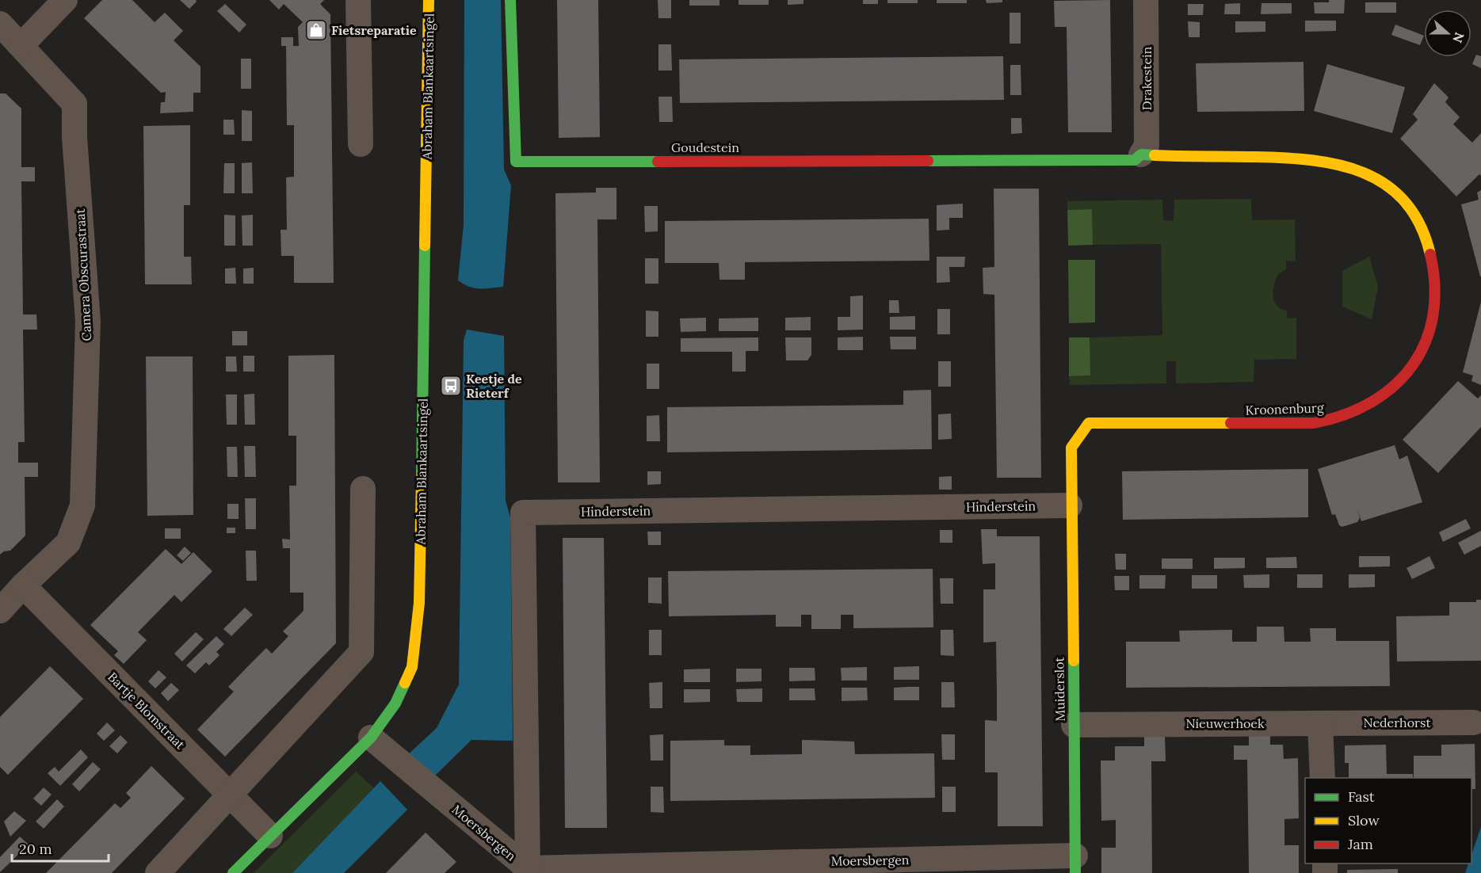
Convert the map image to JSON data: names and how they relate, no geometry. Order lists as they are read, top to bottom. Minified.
{"streets":{"street":["Drakestein","Abraham Blankaartsingel","Goudestein","Camera Obscurastraat","Kroonenburg","Hinderstein","Muiderslot","Bartje Blomstraat","Nederhorst","Nieuwerhoek","Moersbergen"]},"crossings":[["Drakestein","Kroonenburg"],["Abraham Blankaartsingel","Bartje Blomstraat"],["Abraham Blankaartsingel","Moersbergen"],["Goudestein","Kroonenburg"],["Camera Obscurastraat","Bartje Blomstraat"],["Kroonenburg","Hinderstein"],["Kroonenburg","Muiderslot"],["Hinderstein","Muiderslot"],["Hinderstein","Moersbergen"],["Muiderslot","Nieuwerhoek"],["Muiderslot","Moersbergen"],["Nederhorst","Nieuwerhoek"]],"places":{"shop":["Fietsreparatie"],"bus stop":["Keetje de Rieterf"]},"legend":["Fast","Slow","Jam"],"scale_bar":"20 m","north":"right"}
